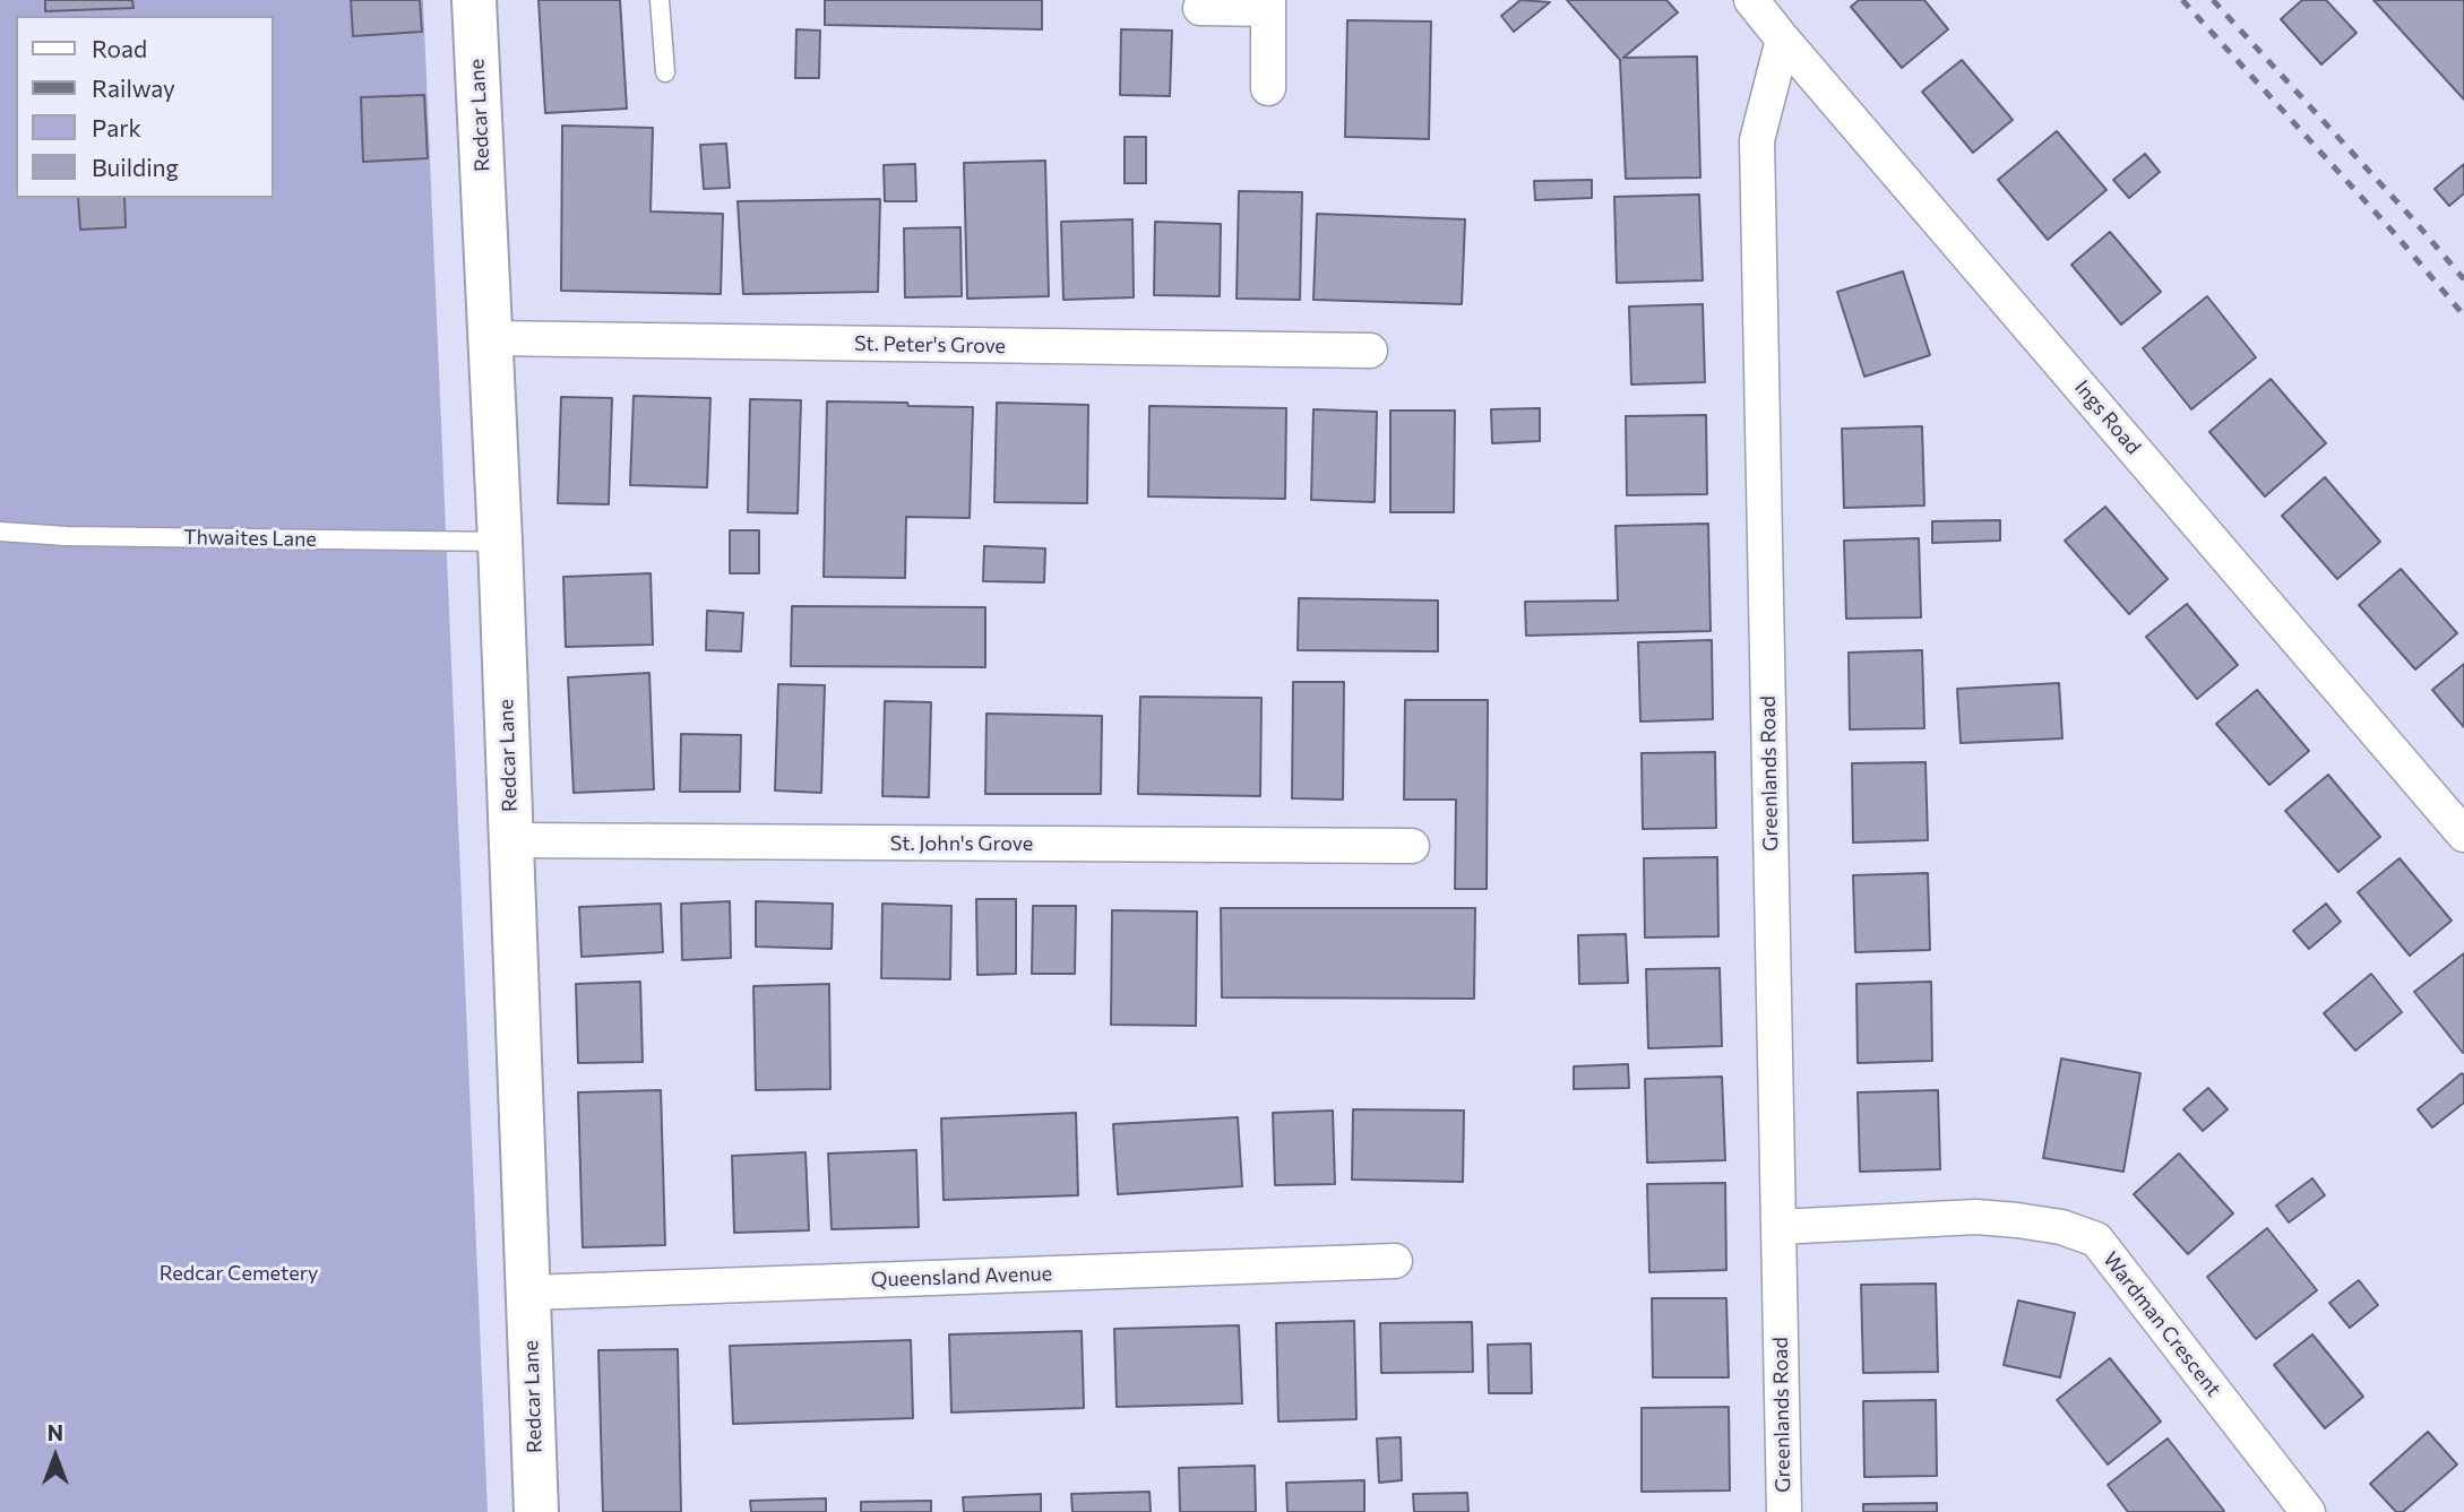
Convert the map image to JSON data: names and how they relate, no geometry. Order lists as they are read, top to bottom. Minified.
{"streets":{"main road":["Redcar Lane"],"street":["St. Peter's Grove","Ings Road","Greenlands Road","St. John's Grove","Queensland Avenue","Wardman Crescent"],"lane":["Thwaites Lane"]},"crossings":[["Redcar Lane","St. Peter's Grove"],["Redcar Lane","Thwaites Lane"],["Redcar Lane","St. John's Grove"],["Redcar Lane","Queensland Avenue"],["Ings Road","Greenlands Road"],["Greenlands Road","Wardman Crescent"]],"parks":["Redcar Cemetery"],"legend":["Road","Railway","Park","Building"],"north":"top"}
